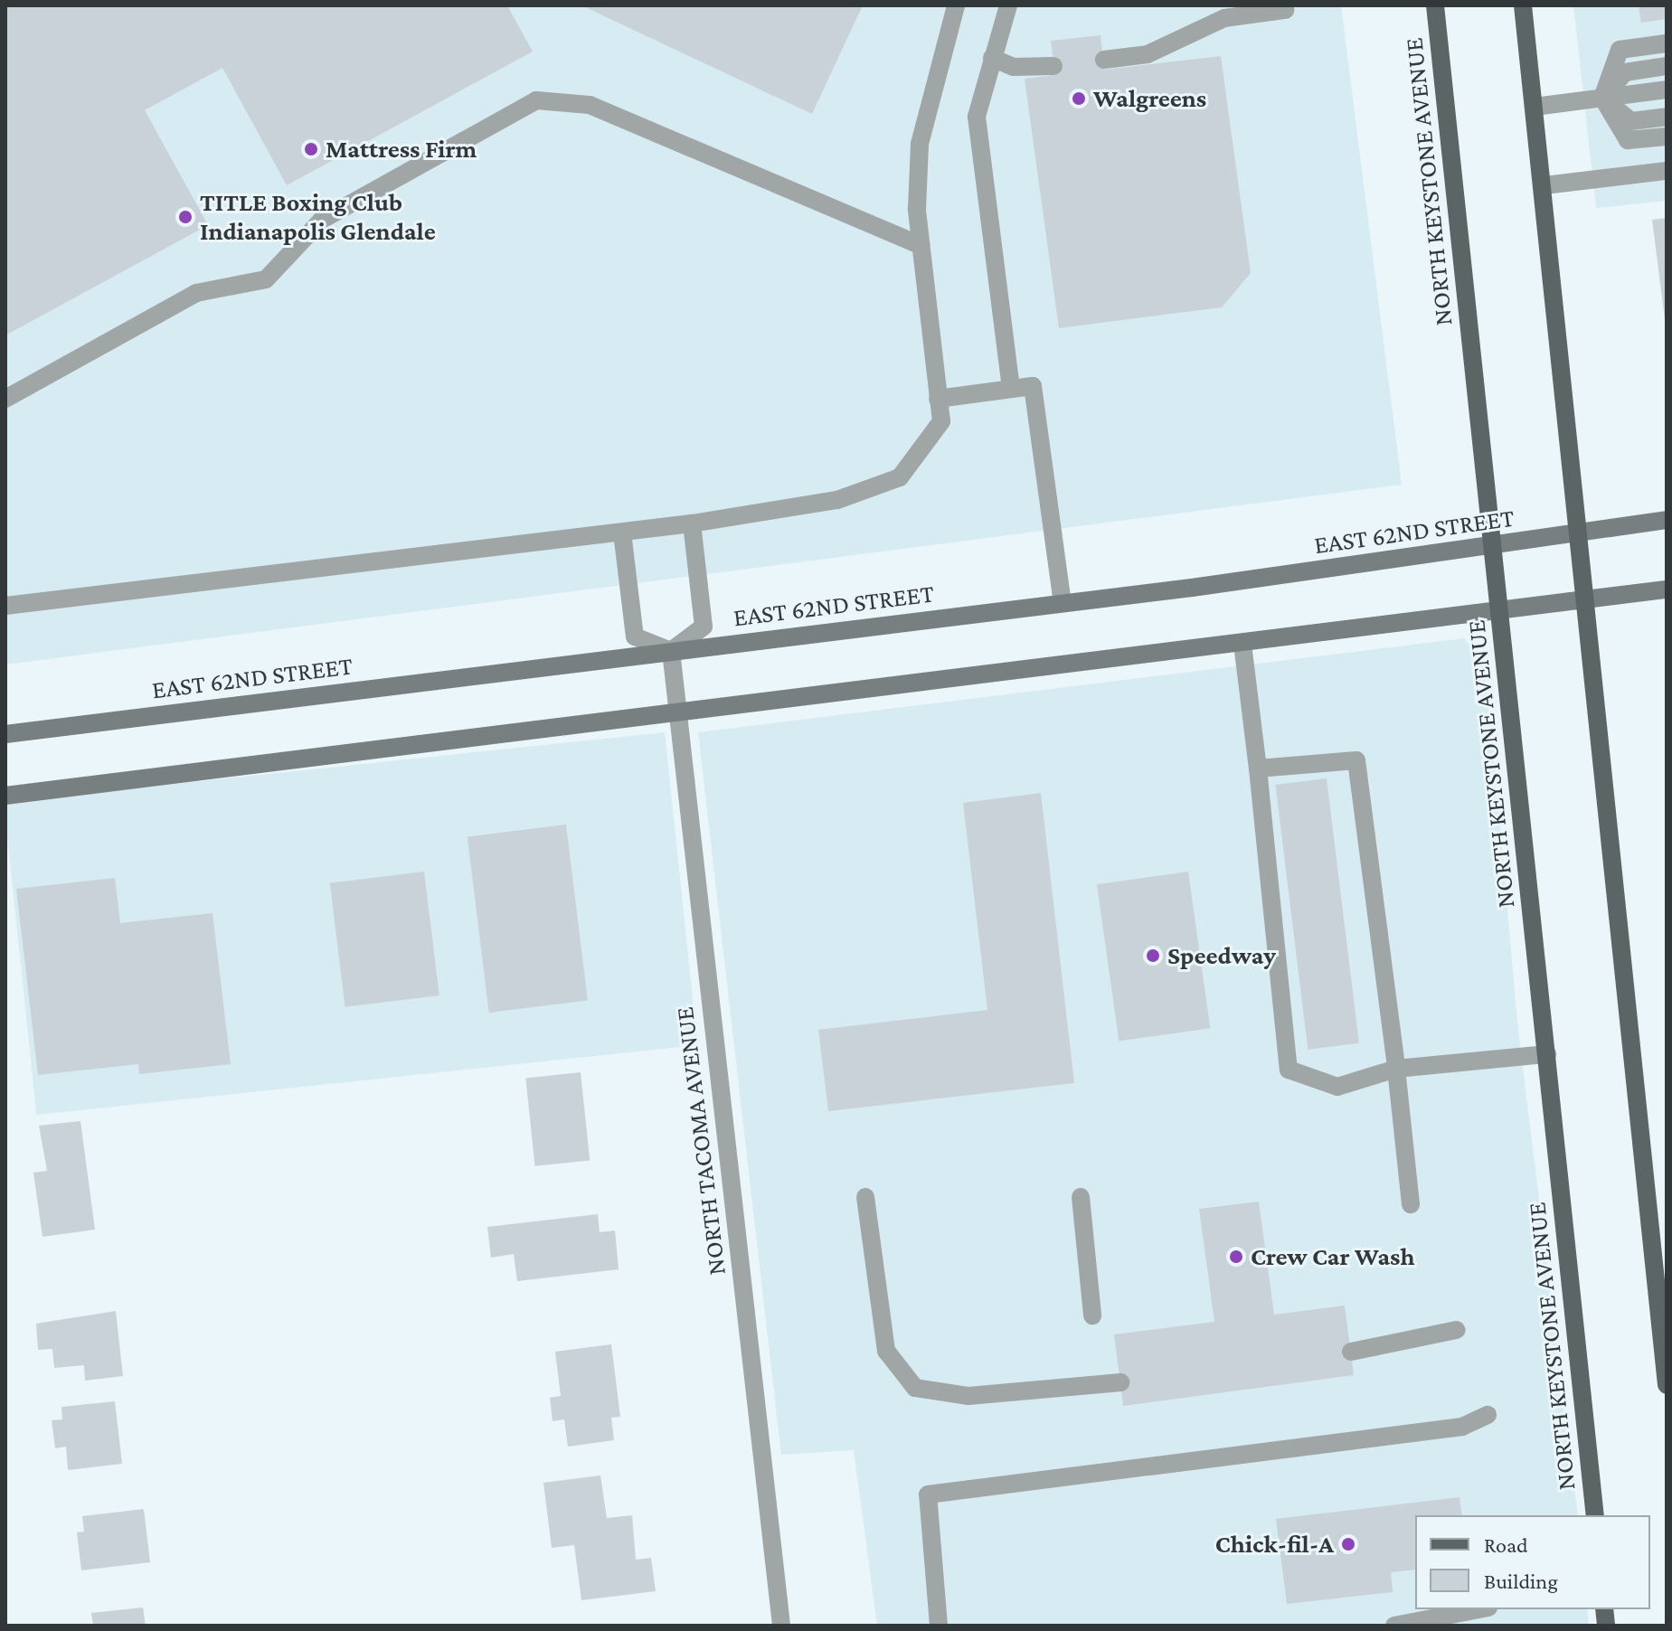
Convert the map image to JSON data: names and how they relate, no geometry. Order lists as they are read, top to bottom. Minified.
{"streets":{"main road":["NORTH KEYSTONE AVENUE"],"street":["EAST 62ND STREET","NORTH TACOMA AVENUE"]},"crossings":[["NORTH KEYSTONE AVENUE","EAST 62ND STREET"],["EAST 62ND STREET","NORTH TACOMA AVENUE"]],"places":["Walgreens","Mattress Firm","TITLE Boxing Club Indianapolis Glendale","Speedway","Crew Car Wash","Chick-fil-A"],"legend":["Road","Building"]}
